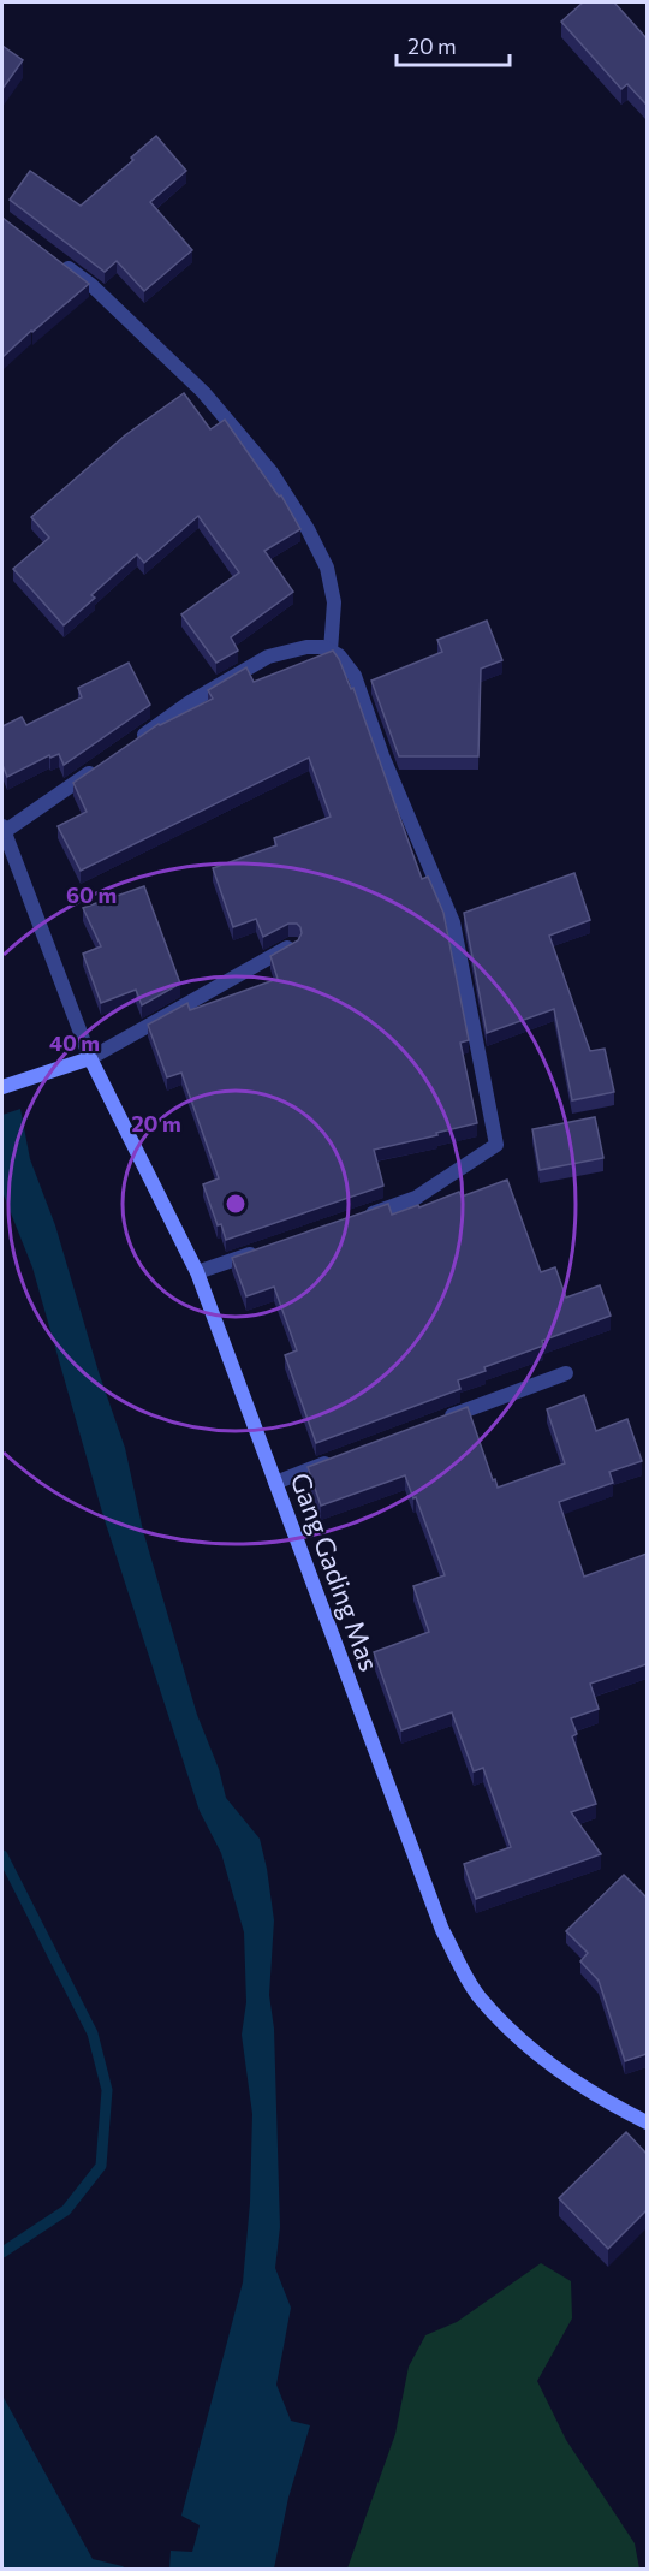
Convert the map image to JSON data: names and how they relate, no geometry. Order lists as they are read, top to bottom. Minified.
{"streets":{"street":["Gang Gading Mas"]},"scale_bar":"20 m","rings":["60 m","40 m","20 m"]}
